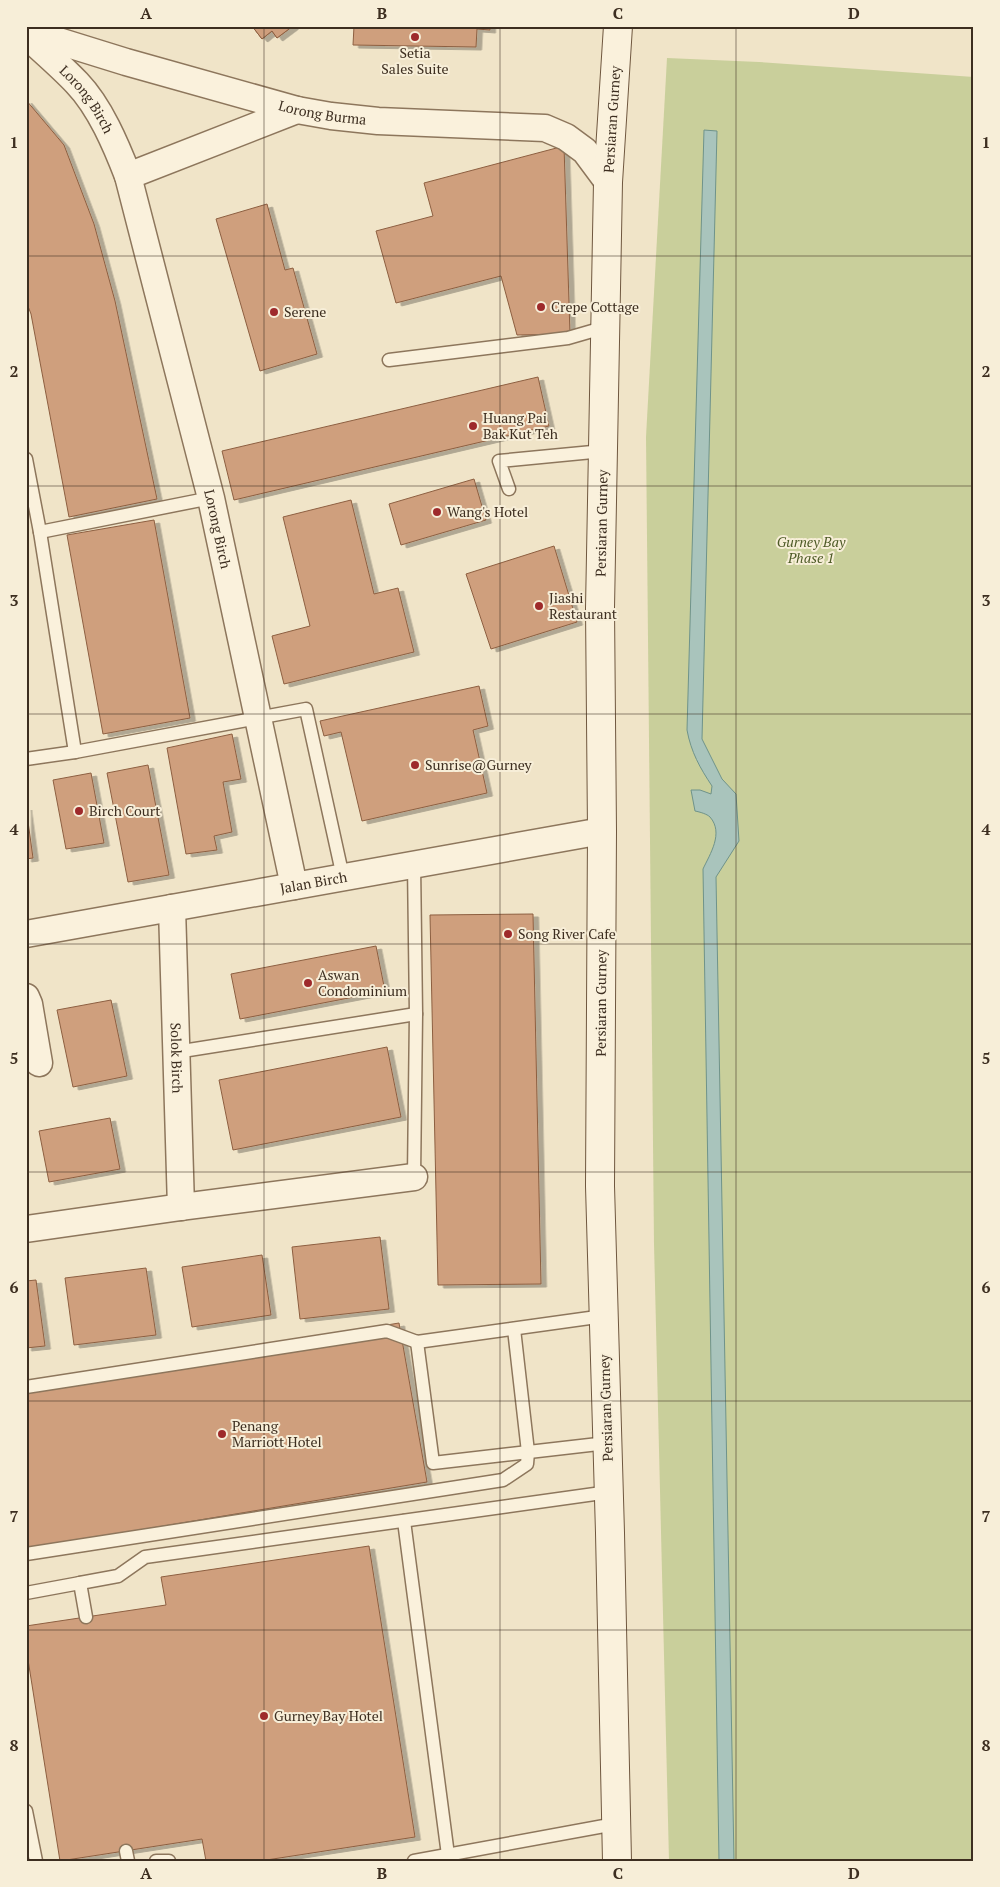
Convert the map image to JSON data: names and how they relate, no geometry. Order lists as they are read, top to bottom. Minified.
{"streets":{"main road":["Persiaran Gurney"],"street":["Lorong Birch","Lorong Burma","Jalan Birch","Solok Birch"]},"crossings":[["Lorong Birch","Jalan Birch"],["Lorong Burma","Persiaran Gurney"],["Persiaran Gurney","Jalan Birch"],["Jalan Birch","Solok Birch"]],"parks":["Gurney Bay Phase 1"],"places":["Setia Sales Suite","Crepe Cottage","Serene","Huang Pai Bak Kut Teh","Wang's Hotel","Jiashi Restaurant","Sunrise@Gurney","Birch Court","Song River Cafe","Aswan Condominium","Penang Marriott Hotel","Gurney Bay Hotel"],"grid":{"columns":["A","B","C","D"],"rows":["1","2","3","4","5","6","7","8"]}}
